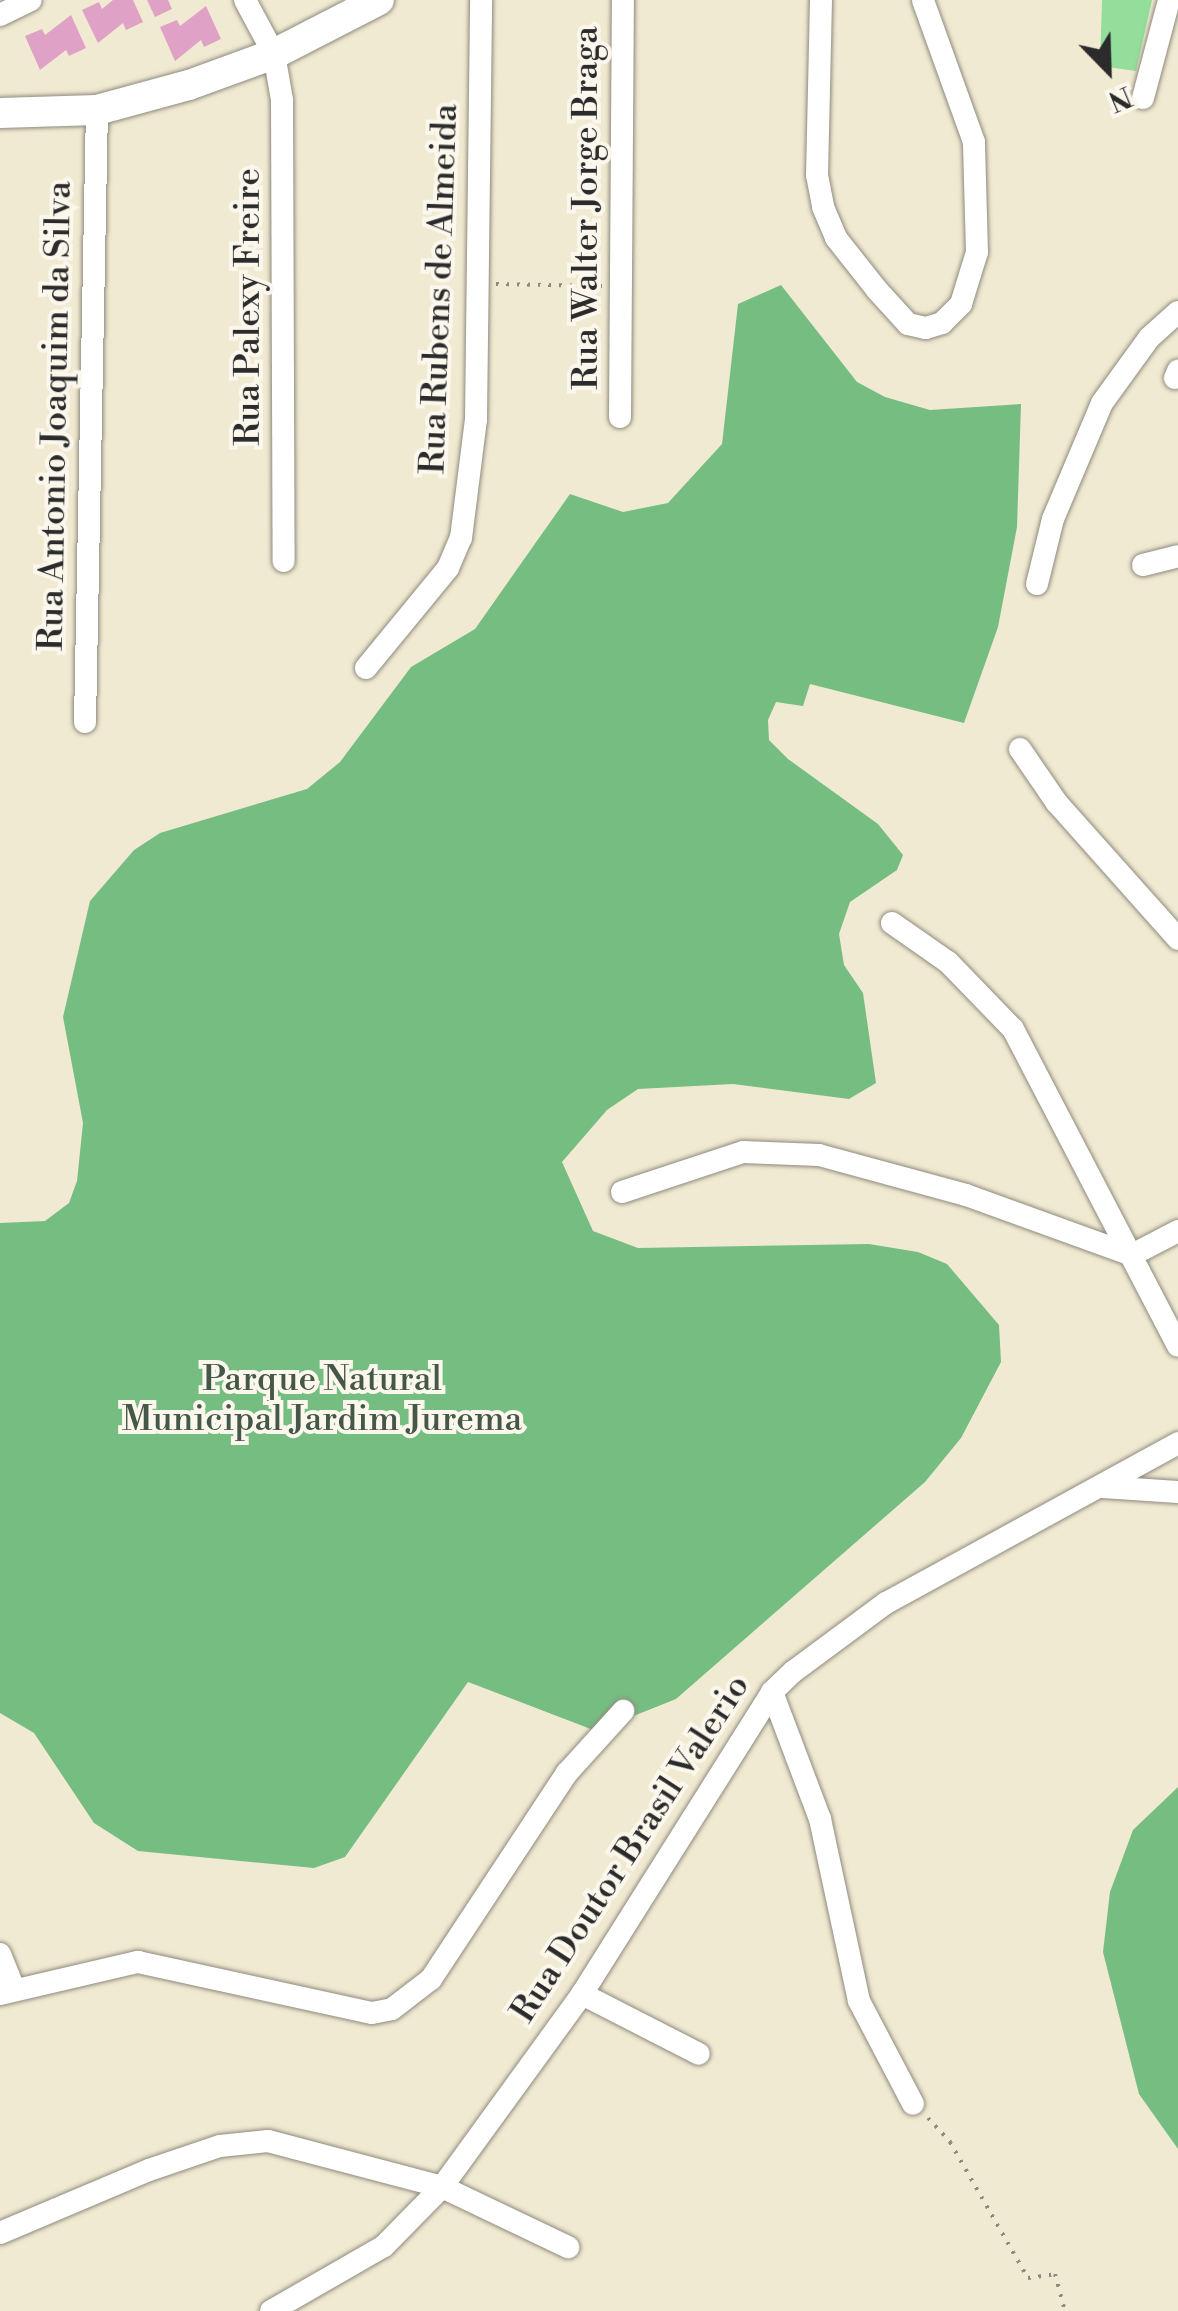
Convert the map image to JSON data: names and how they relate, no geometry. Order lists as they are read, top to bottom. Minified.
{"streets":{"street":["Rua Walter Jorge Braga","Rua Rubens de Almeida","Rua Palexy Freire","Rua Antonio Joaquim da Silva","Rua Doutor Brasil Valerio"]},"parks":["Parque Natural Municipal Jardim Jurema"],"north":"bottom right"}
